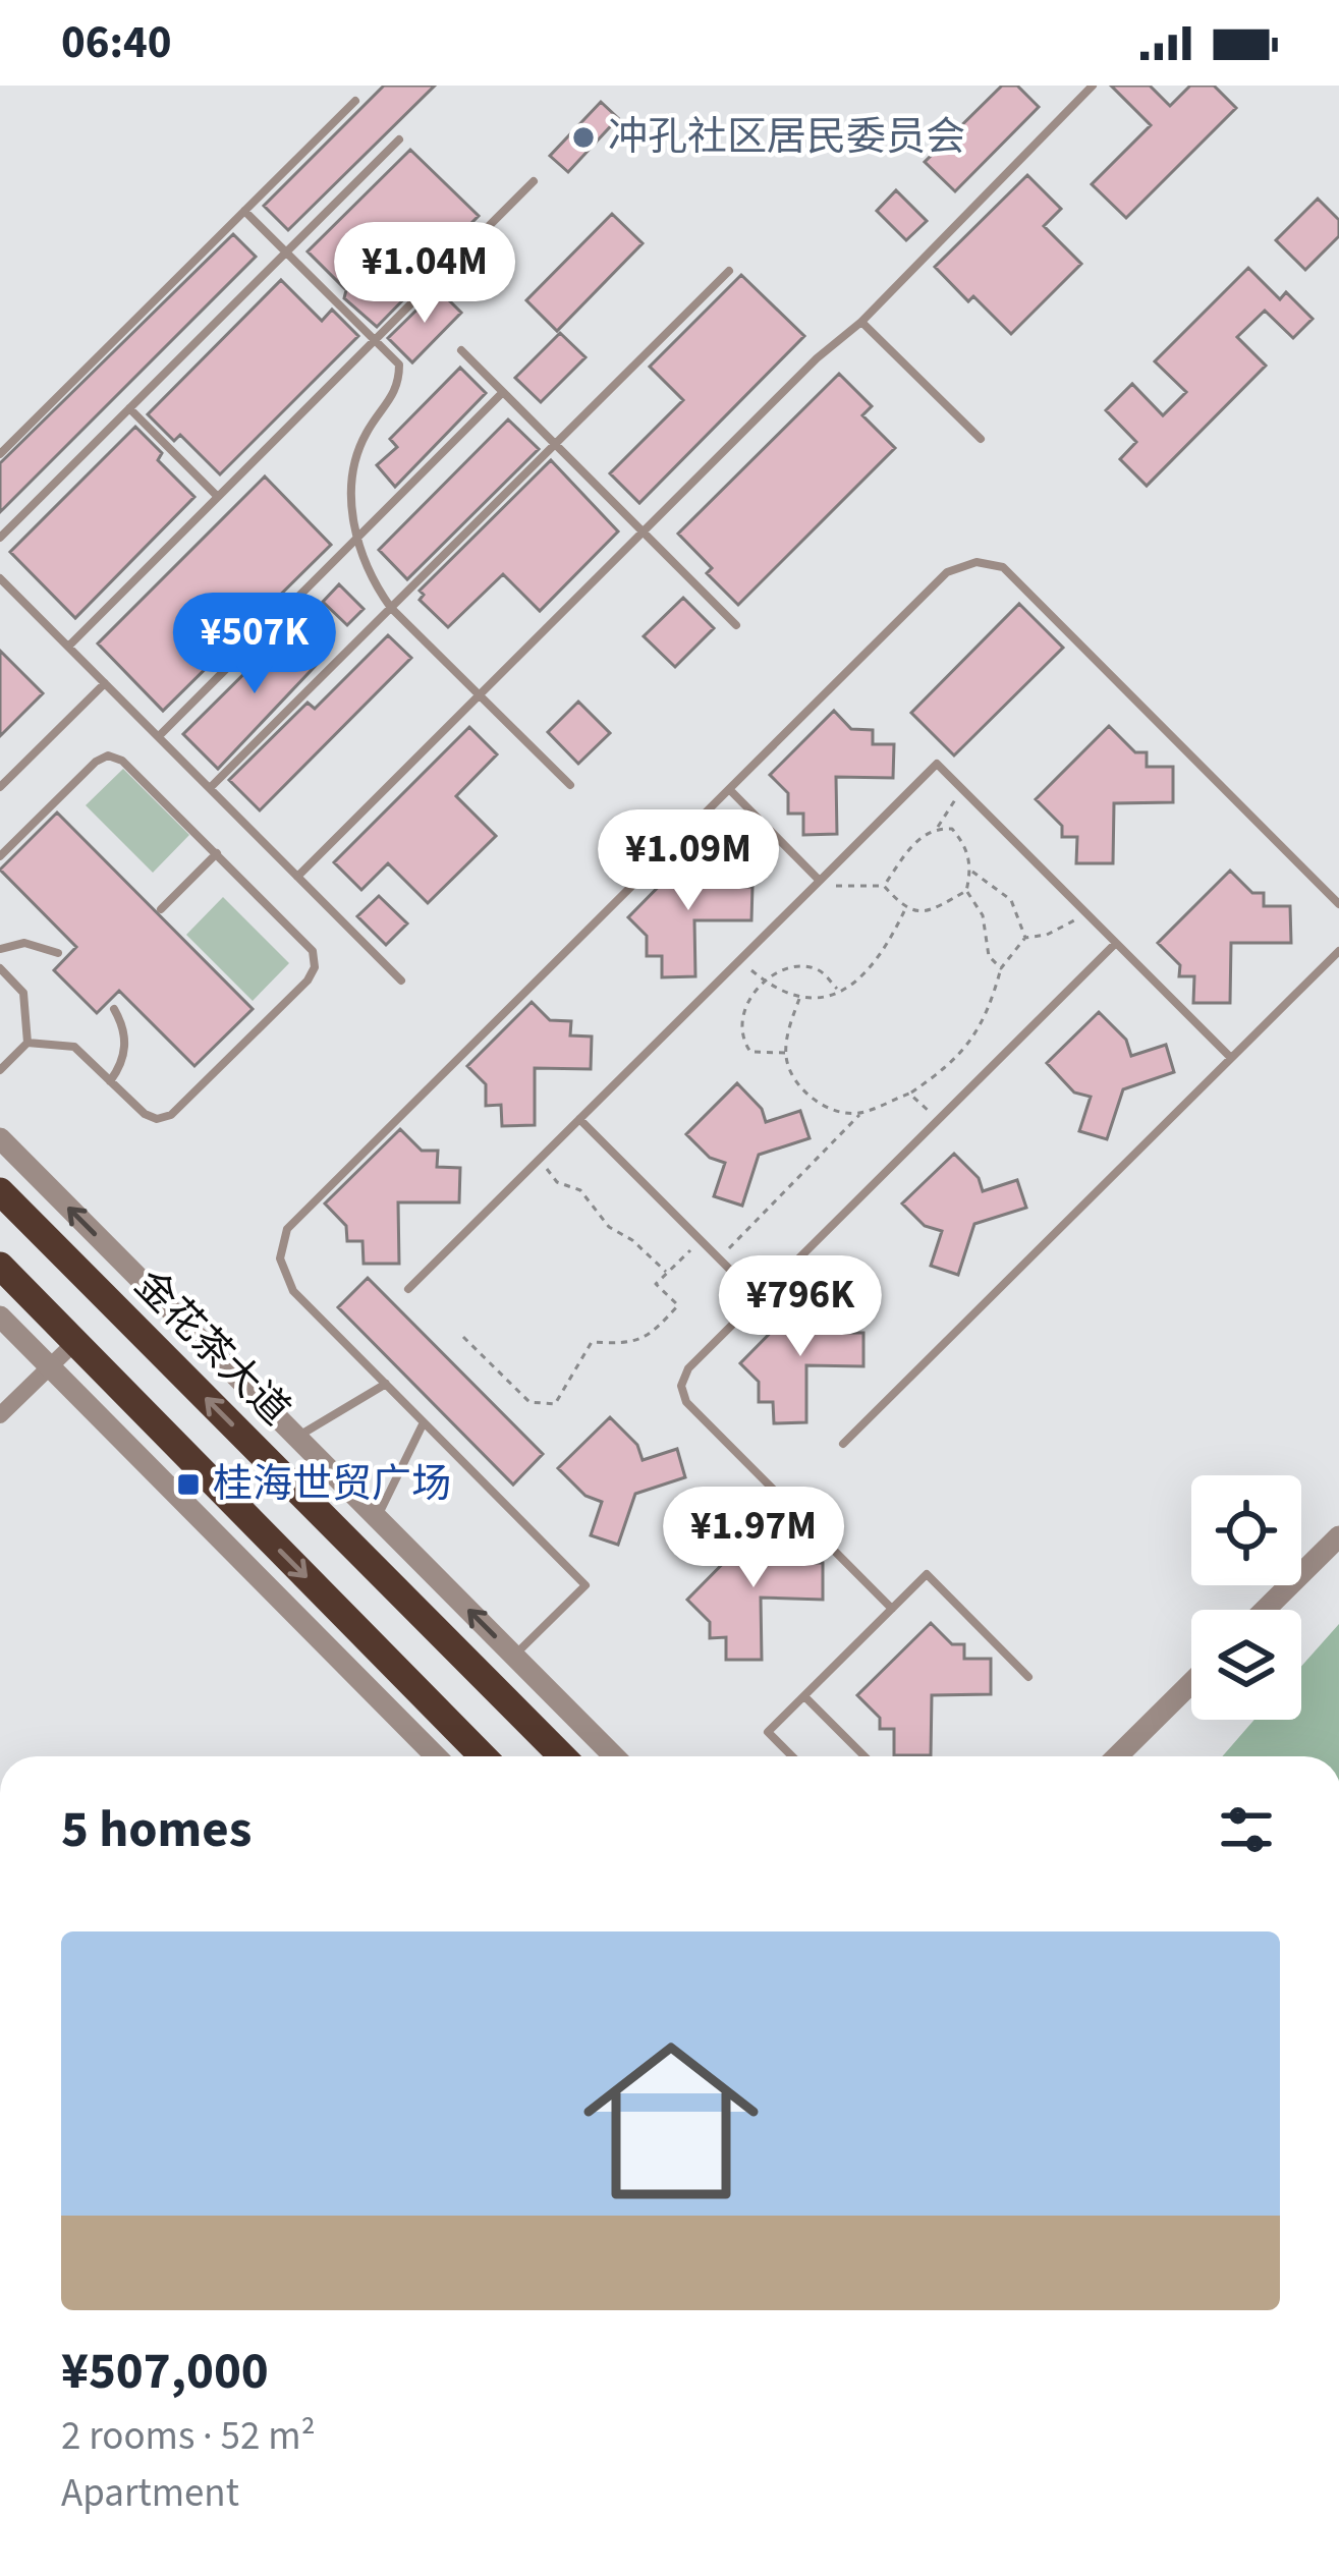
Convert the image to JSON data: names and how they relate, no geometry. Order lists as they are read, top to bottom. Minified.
{"streets":{"highway":["金花茶大道"]},"places":{"other":["冲孔社区居民委员会"],"transit":["桂海世贸广场"]},"page":{"status":"06:40","price":["¥1.04M","¥507K","¥1.09M","¥796K","¥1.97M"],"heading":"5 homes","list":[{"name":"¥507,000","note":"2 rooms · 52 m² · Apartment"}]}}
